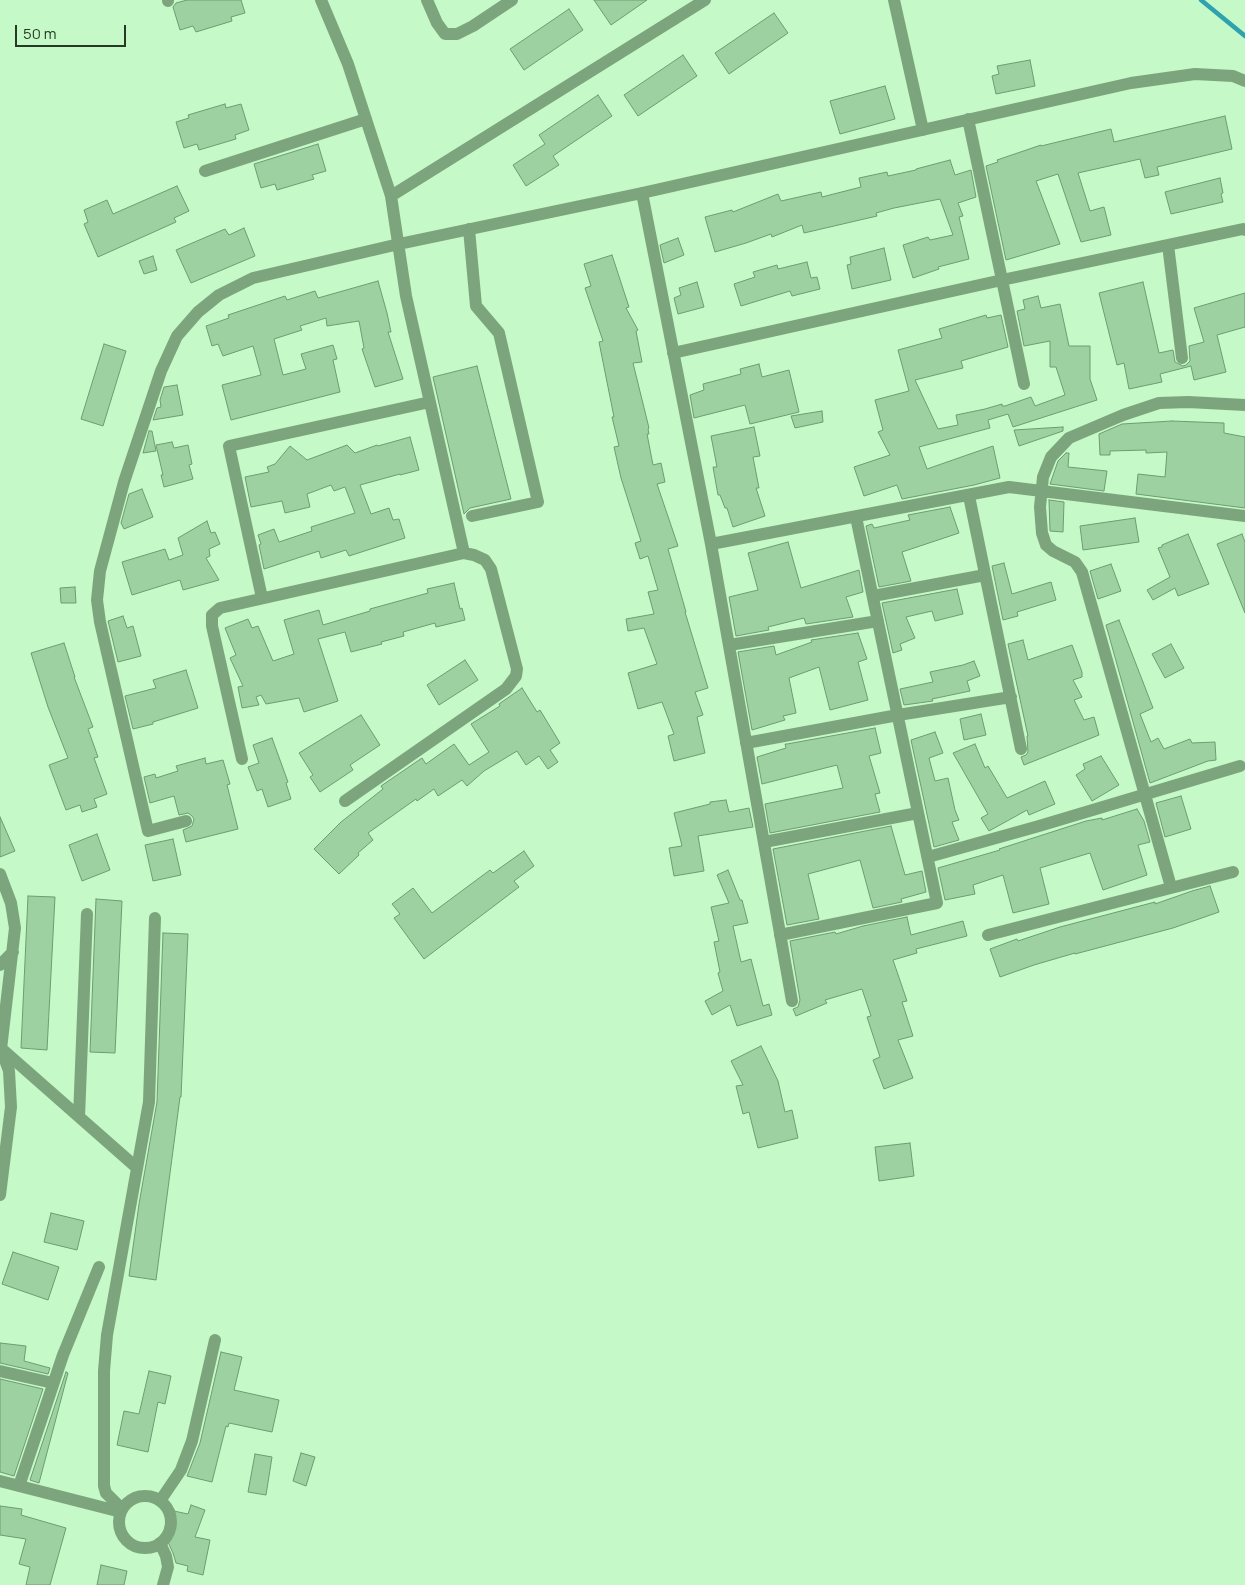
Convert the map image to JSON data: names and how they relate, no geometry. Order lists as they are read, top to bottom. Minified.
{"scale_bar":"50 m"}
